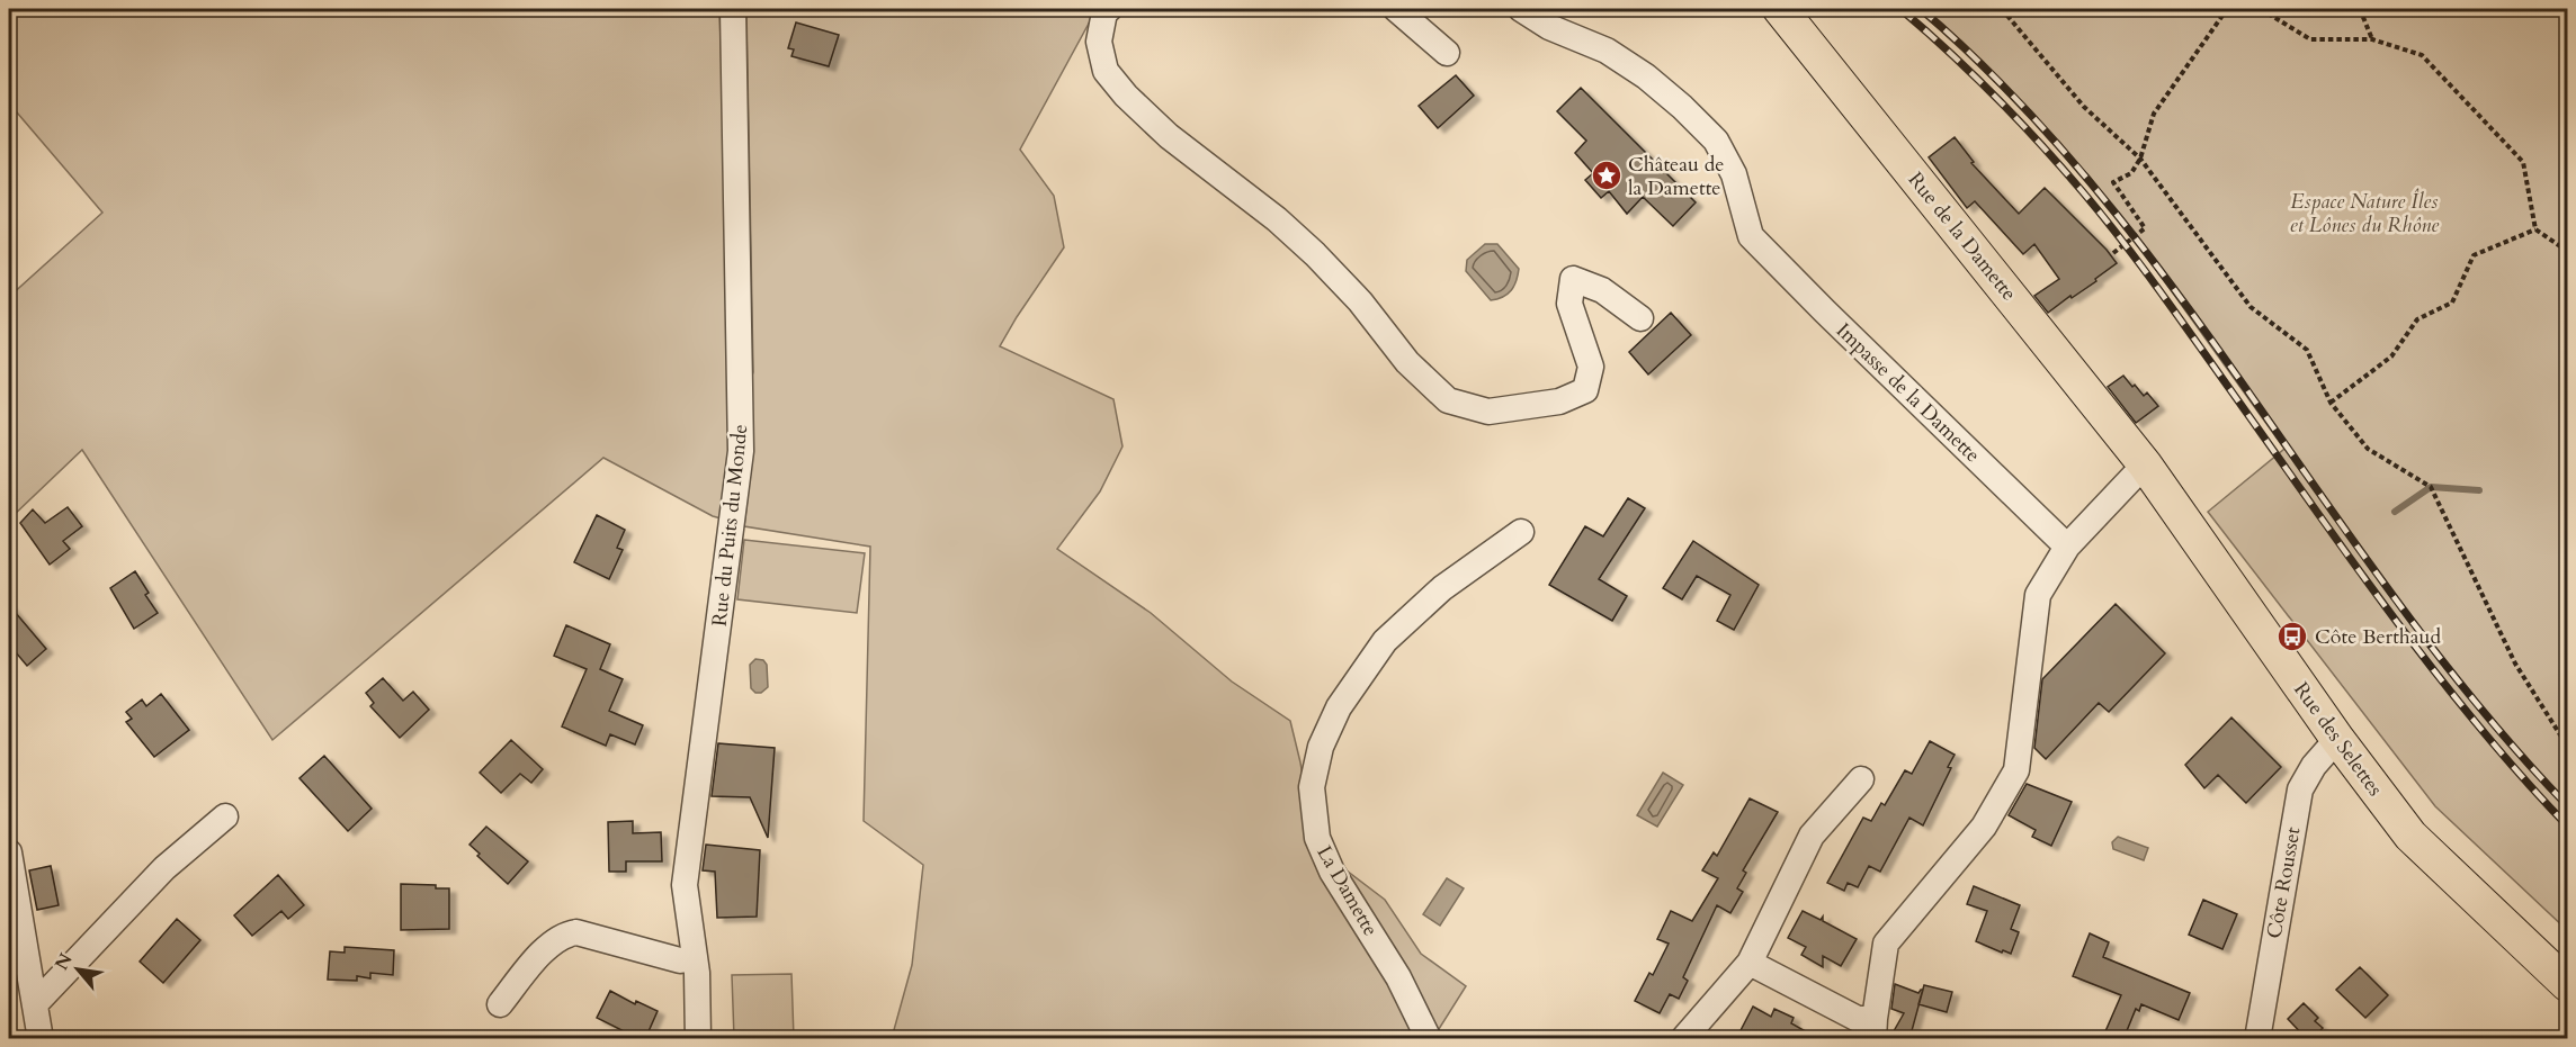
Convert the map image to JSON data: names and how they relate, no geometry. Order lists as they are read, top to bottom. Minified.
{"streets":{"main road":["Rue de la Damette","Rue des Selettes"],"street":["Impasse de la Damette","Rue du Puits du Monde","Côte Rousset","La Damette"]},"crossings":[["Rue de la Damette","Rue des Selettes"],["Rue des Selettes","Côte Rousset"]],"parks":["Espace Nature Îles et Lônes du Rhône"],"places":{"place":["Château de la Damette"],"bus stop":["Côte Berthaud"]},"north":"top left"}
